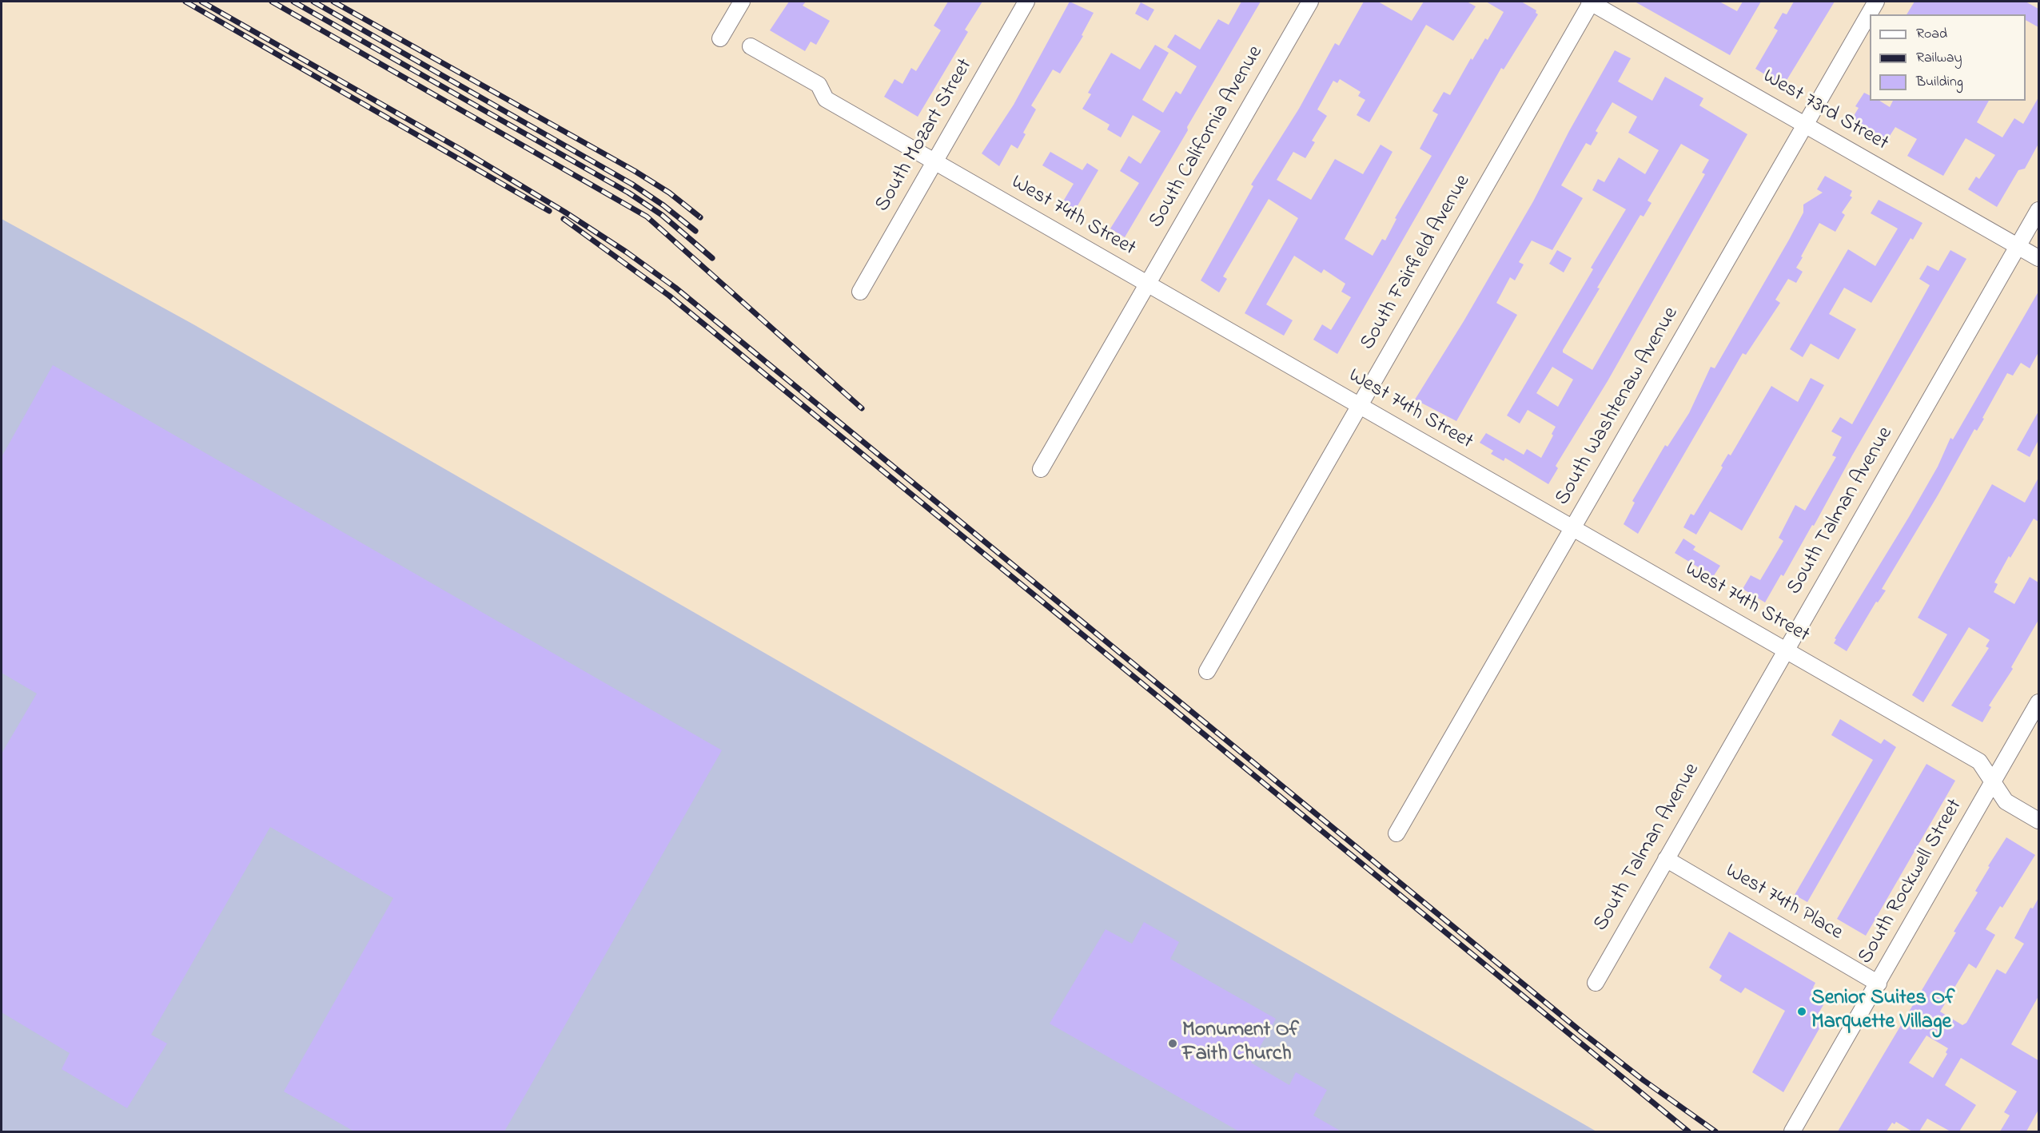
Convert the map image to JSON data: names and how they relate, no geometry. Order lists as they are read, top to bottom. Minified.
{"streets":{"street":["West 73rd Street","South Mozart Street","South California Avenue","West 74th Street","South Fairfield Avenue","South Washtenaw Avenue","South Talman Avenue","South Rockwell Street","West 74th Place"]},"crossings":[["West 73rd Street","South Fairfield Avenue"],["West 73rd Street","South Washtenaw Avenue"],["West 73rd Street","South Talman Avenue"],["South Mozart Street","West 74th Street"],["South California Avenue","West 74th Street"],["West 74th Street","South Fairfield Avenue"],["West 74th Street","South Washtenaw Avenue"],["West 74th Street","South Talman Avenue"],["West 74th Street","South Rockwell Street"],["South Talman Avenue","West 74th Place"],["South Rockwell Street","West 74th Place"]],"places":["Senior Suites Of Marquette Village","Monument Of Faith Church"],"legend":["Road","Railway","Building"]}
